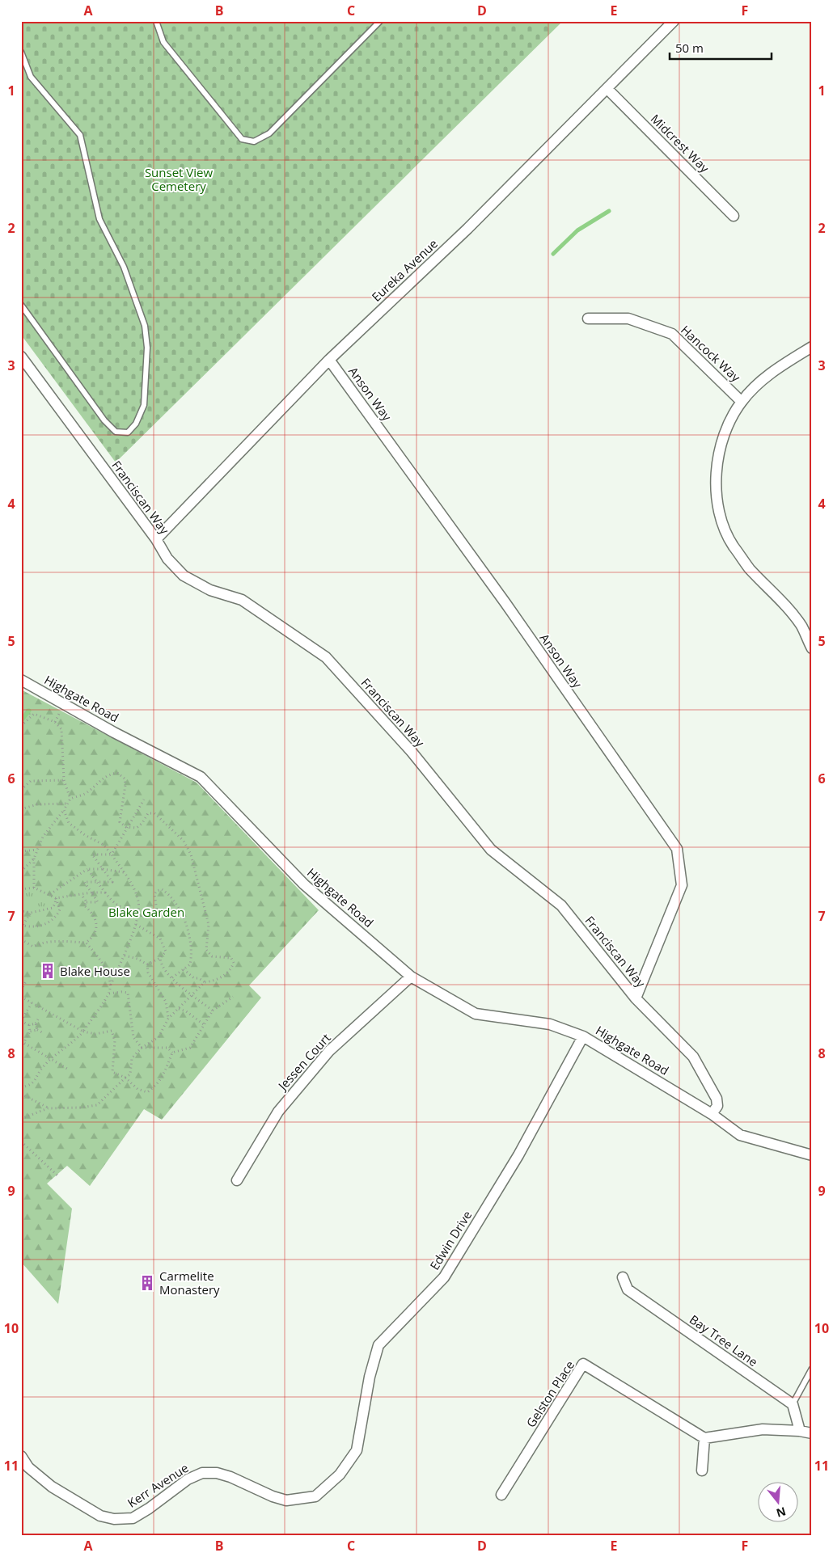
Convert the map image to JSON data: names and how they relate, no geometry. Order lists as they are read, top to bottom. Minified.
{"streets":{"street":["Midcrest Way","Eureka Avenue","Hancock Way","Anson Way","Franciscan Way","Highgate Road","Jessen Court","Edwin Drive","Bay Tree Lane","Gelston Place","Kerr Avenue"]},"crossings":[["Midcrest Way","Eureka Avenue"],["Eureka Avenue","Anson Way"],["Eureka Avenue","Franciscan Way"],["Anson Way","Franciscan Way"],["Franciscan Way","Highgate Road"],["Highgate Road","Jessen Court"],["Highgate Road","Edwin Drive"],["Edwin Drive","Kerr Avenue"]],"parks":["Sunset View Cemetery","Blake Garden"],"places":{"building":["Blake House","Carmelite Monastery"]},"scale_bar":"50 m","north":"bottom","grid":{"columns":["A","B","C","D","E","F"],"rows":["1","2","3","4","5","6","7","8","9","10","11"]}}
